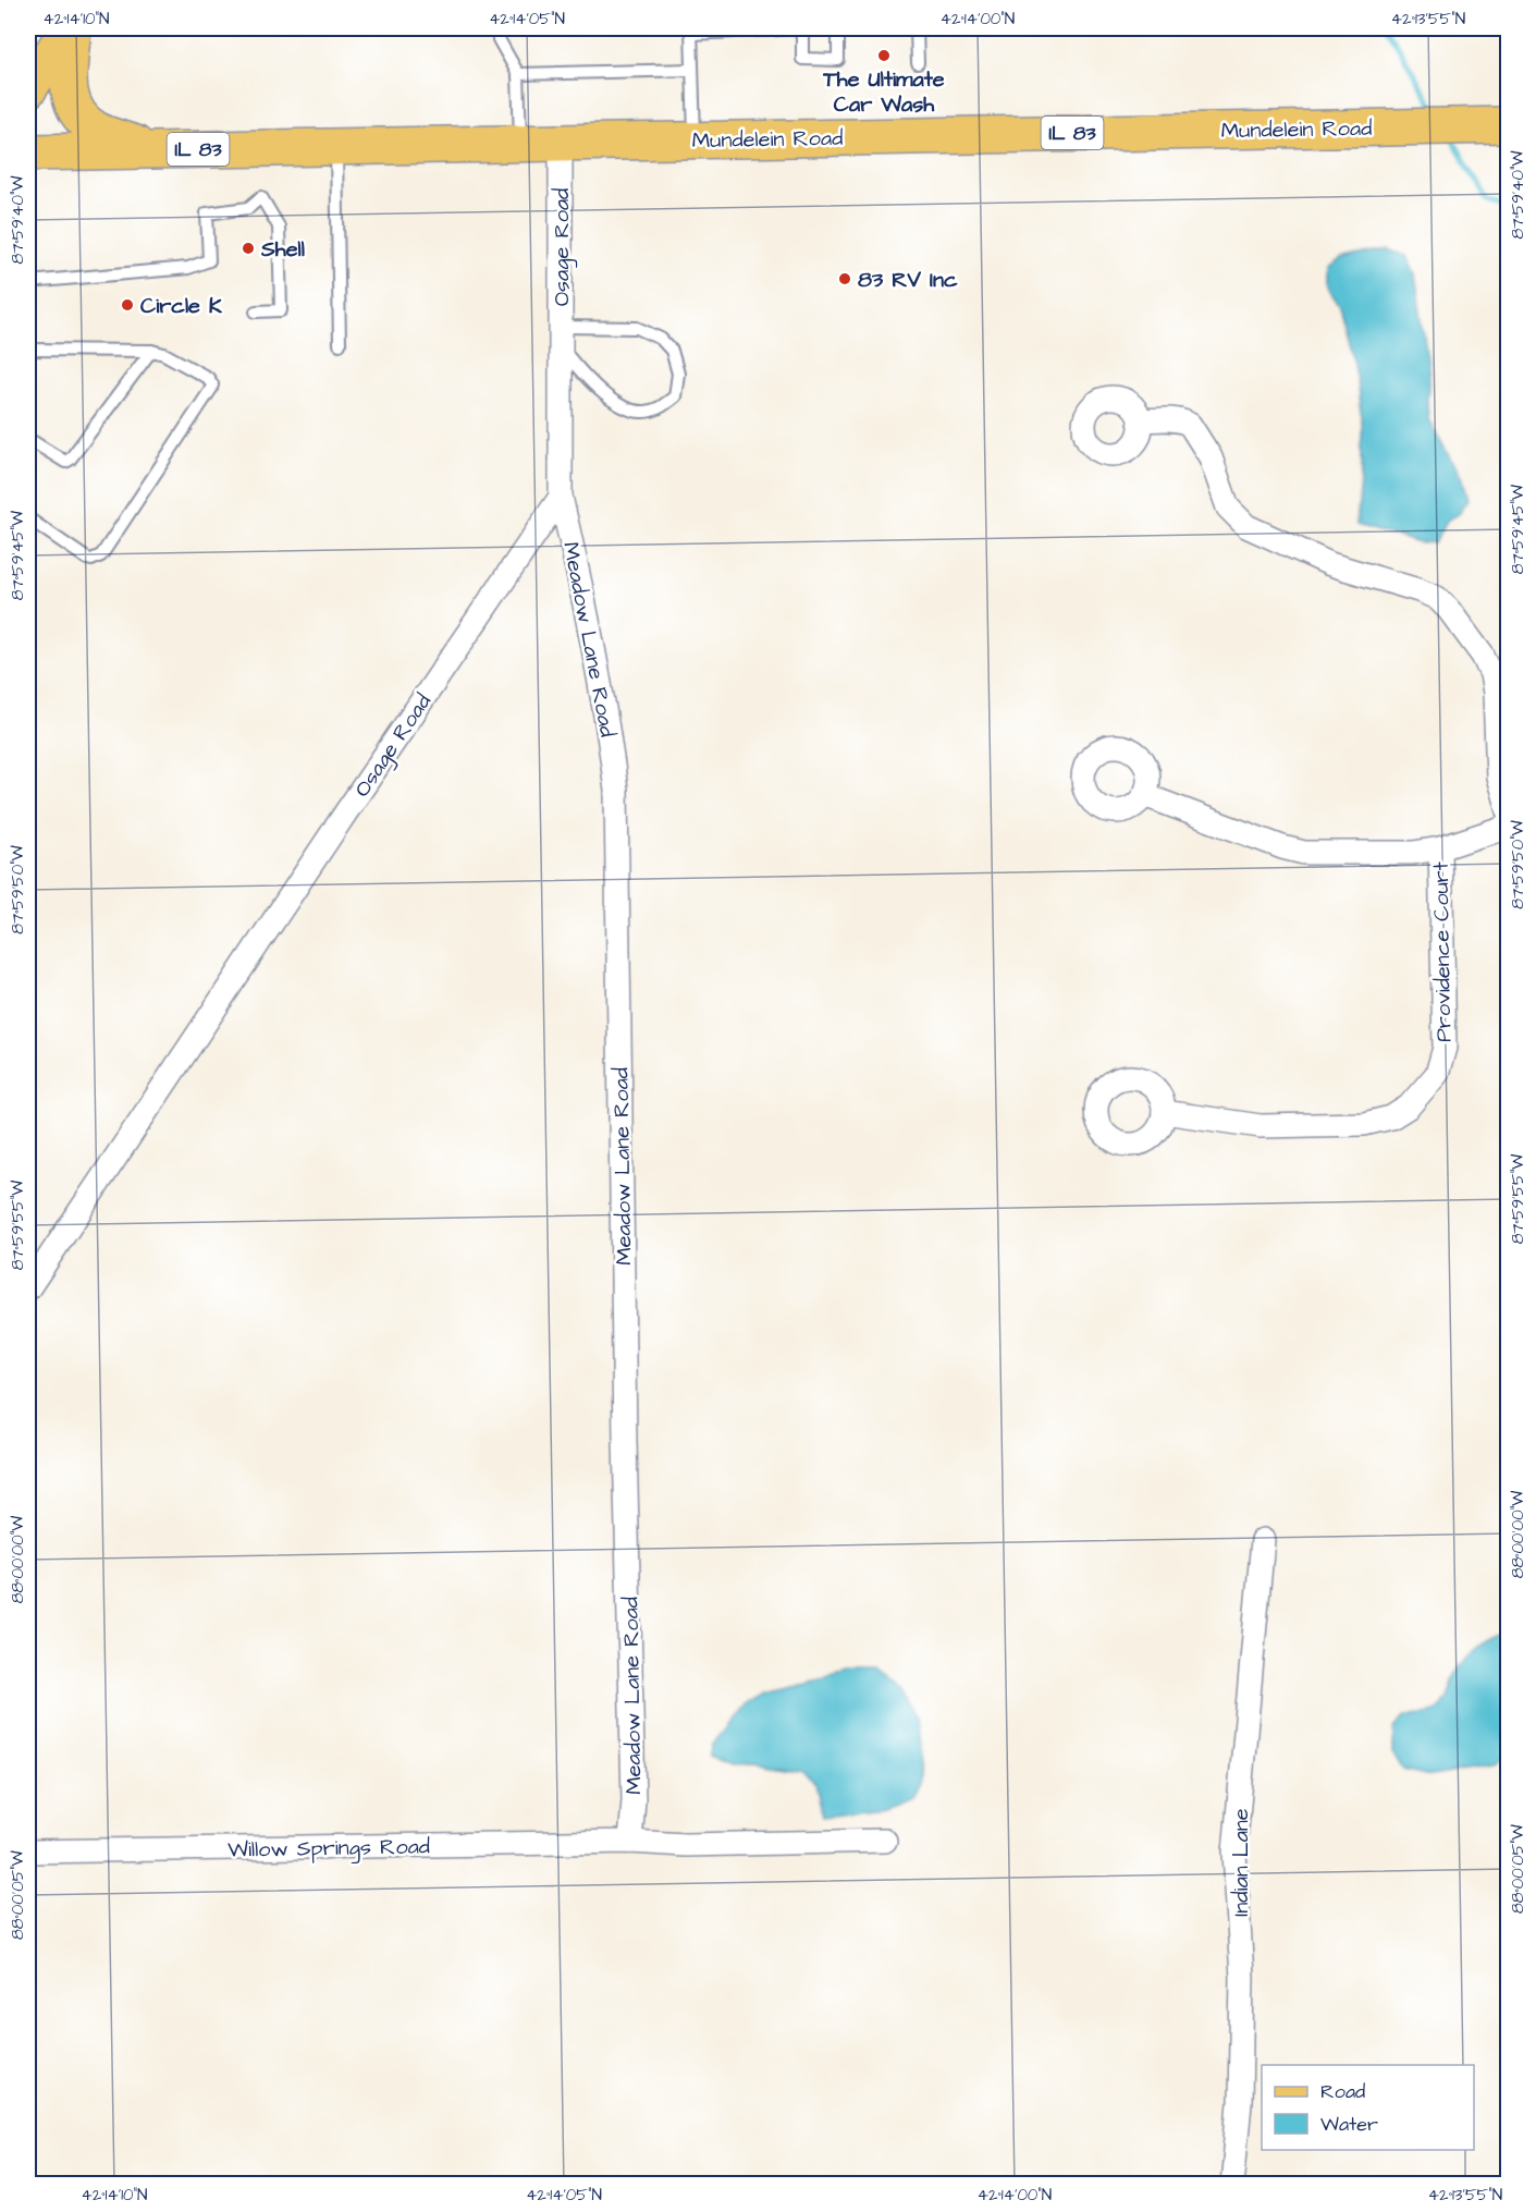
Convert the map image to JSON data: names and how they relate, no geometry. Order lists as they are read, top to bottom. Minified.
{"streets":{"main road":["Mundelein Road","IL 83"],"street":["Osage Road","Meadow Lane Road","Providence Court","Willow Springs Road","Indian Lane"]},"crossings":[["Mundelein Road","Osage Road"],["Osage Road","Meadow Lane Road"],["Meadow Lane Road","Willow Springs Road"]],"places":["The Ultimate Car Wash","Shell","83 RV Inc","Circle K"],"legend":["Road","Water"],"coordinates":["42°14'10\"N","42°14'05\"N","42°14'00\"N","42°13'55\"N","87°59'40\"W","87°59'45\"W","87°59'50\"W","87°59'55\"W","88°00'00\"W","88°00'05\"W"]}
